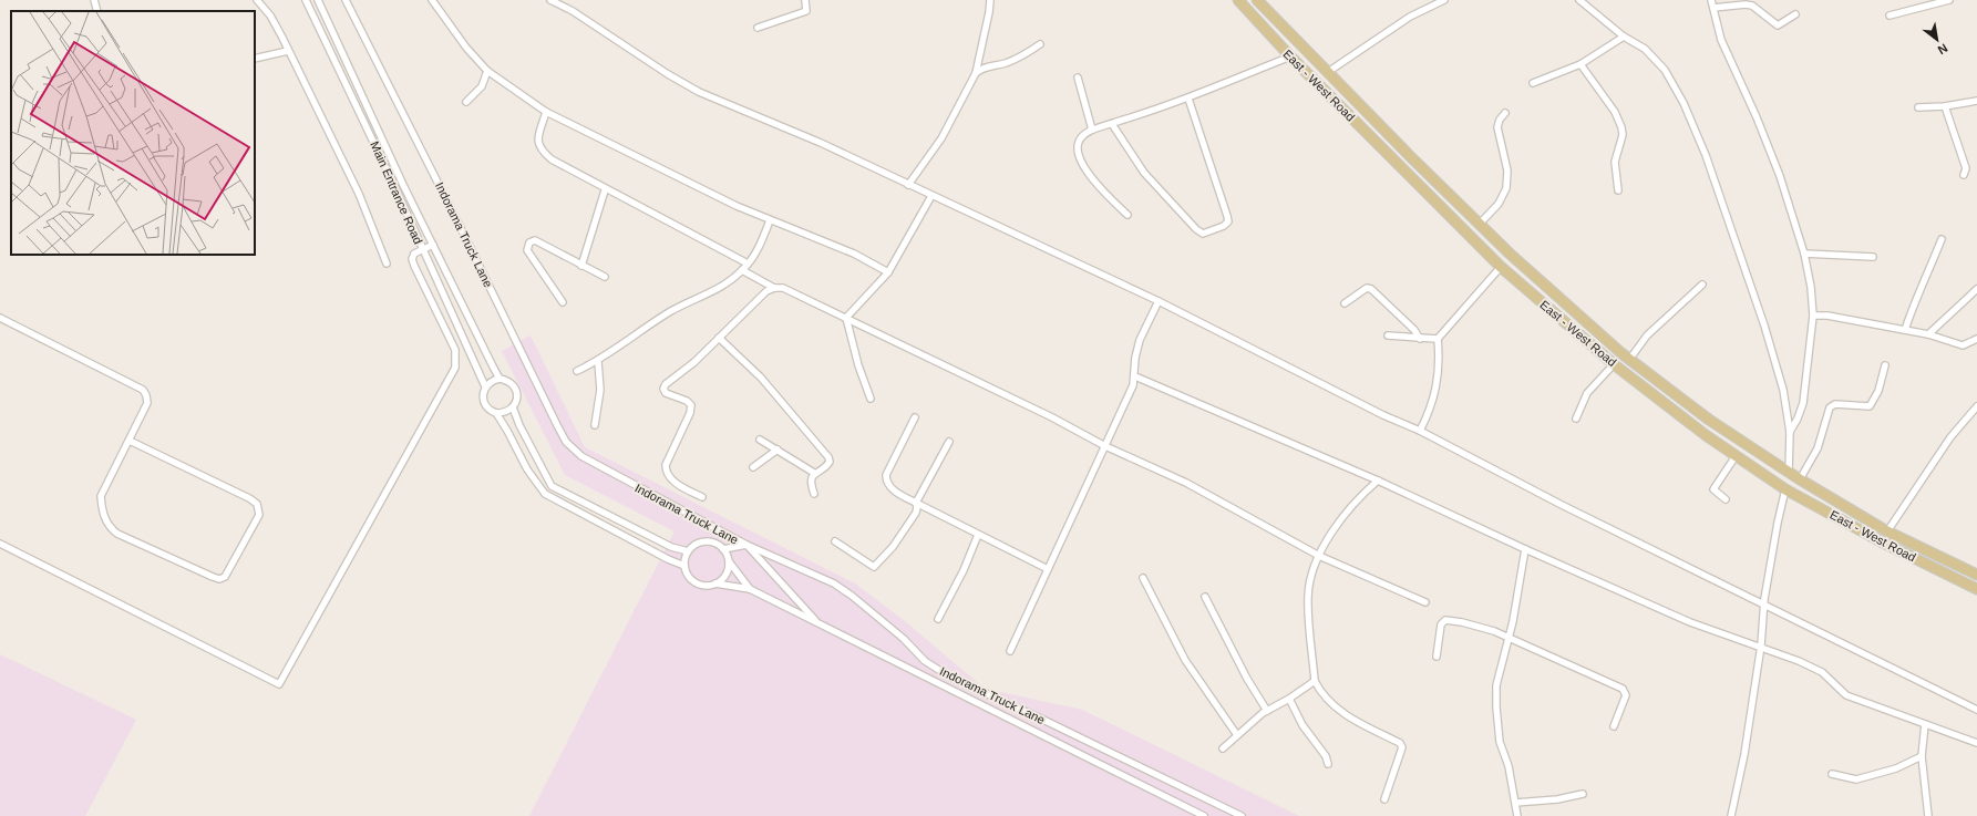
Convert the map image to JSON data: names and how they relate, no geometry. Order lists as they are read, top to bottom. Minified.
{"streets":{"main road":["East - West Road"],"street":["Main Entrance Road","Indorama Truck Lane"]},"north":"bottom right"}
